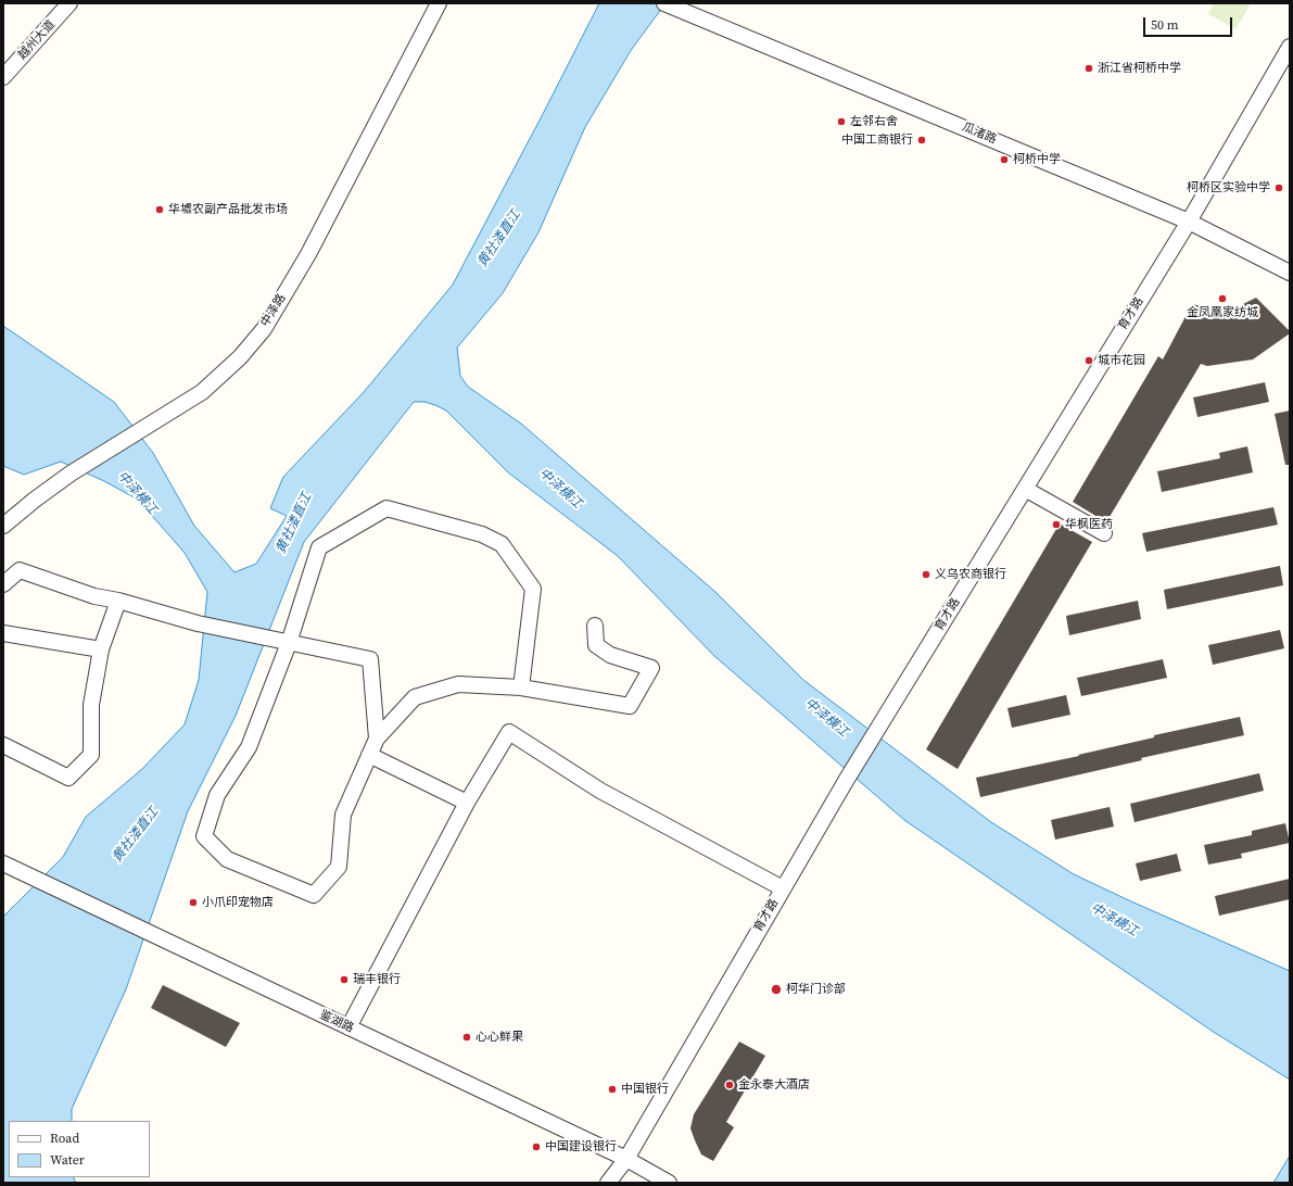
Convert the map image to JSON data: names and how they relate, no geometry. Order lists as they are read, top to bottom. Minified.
{"streets":{"street":["越州大道","瓜渚路","中泽路","育才路","鉴湖路"]},"crossings":[["瓜渚路","育才路"],["育才路","鉴湖路"]],"water":["黄社溇直江","中泽横江"],"places":["浙江省柯桥中学","左邻右舍","中国工商银行","柯桥中学","柯桥区实验中学","华墟农副产品批发市场","金凤凰家纺城","城市花园","华枫医药","义乌农商银行","小爪印宠物店","瑞丰银行","柯华门诊部","心心鲜果","金永泰大酒店","中国银行","中国建设银行"],"legend":["Road","Water"],"scale_bar":"50 m"}
